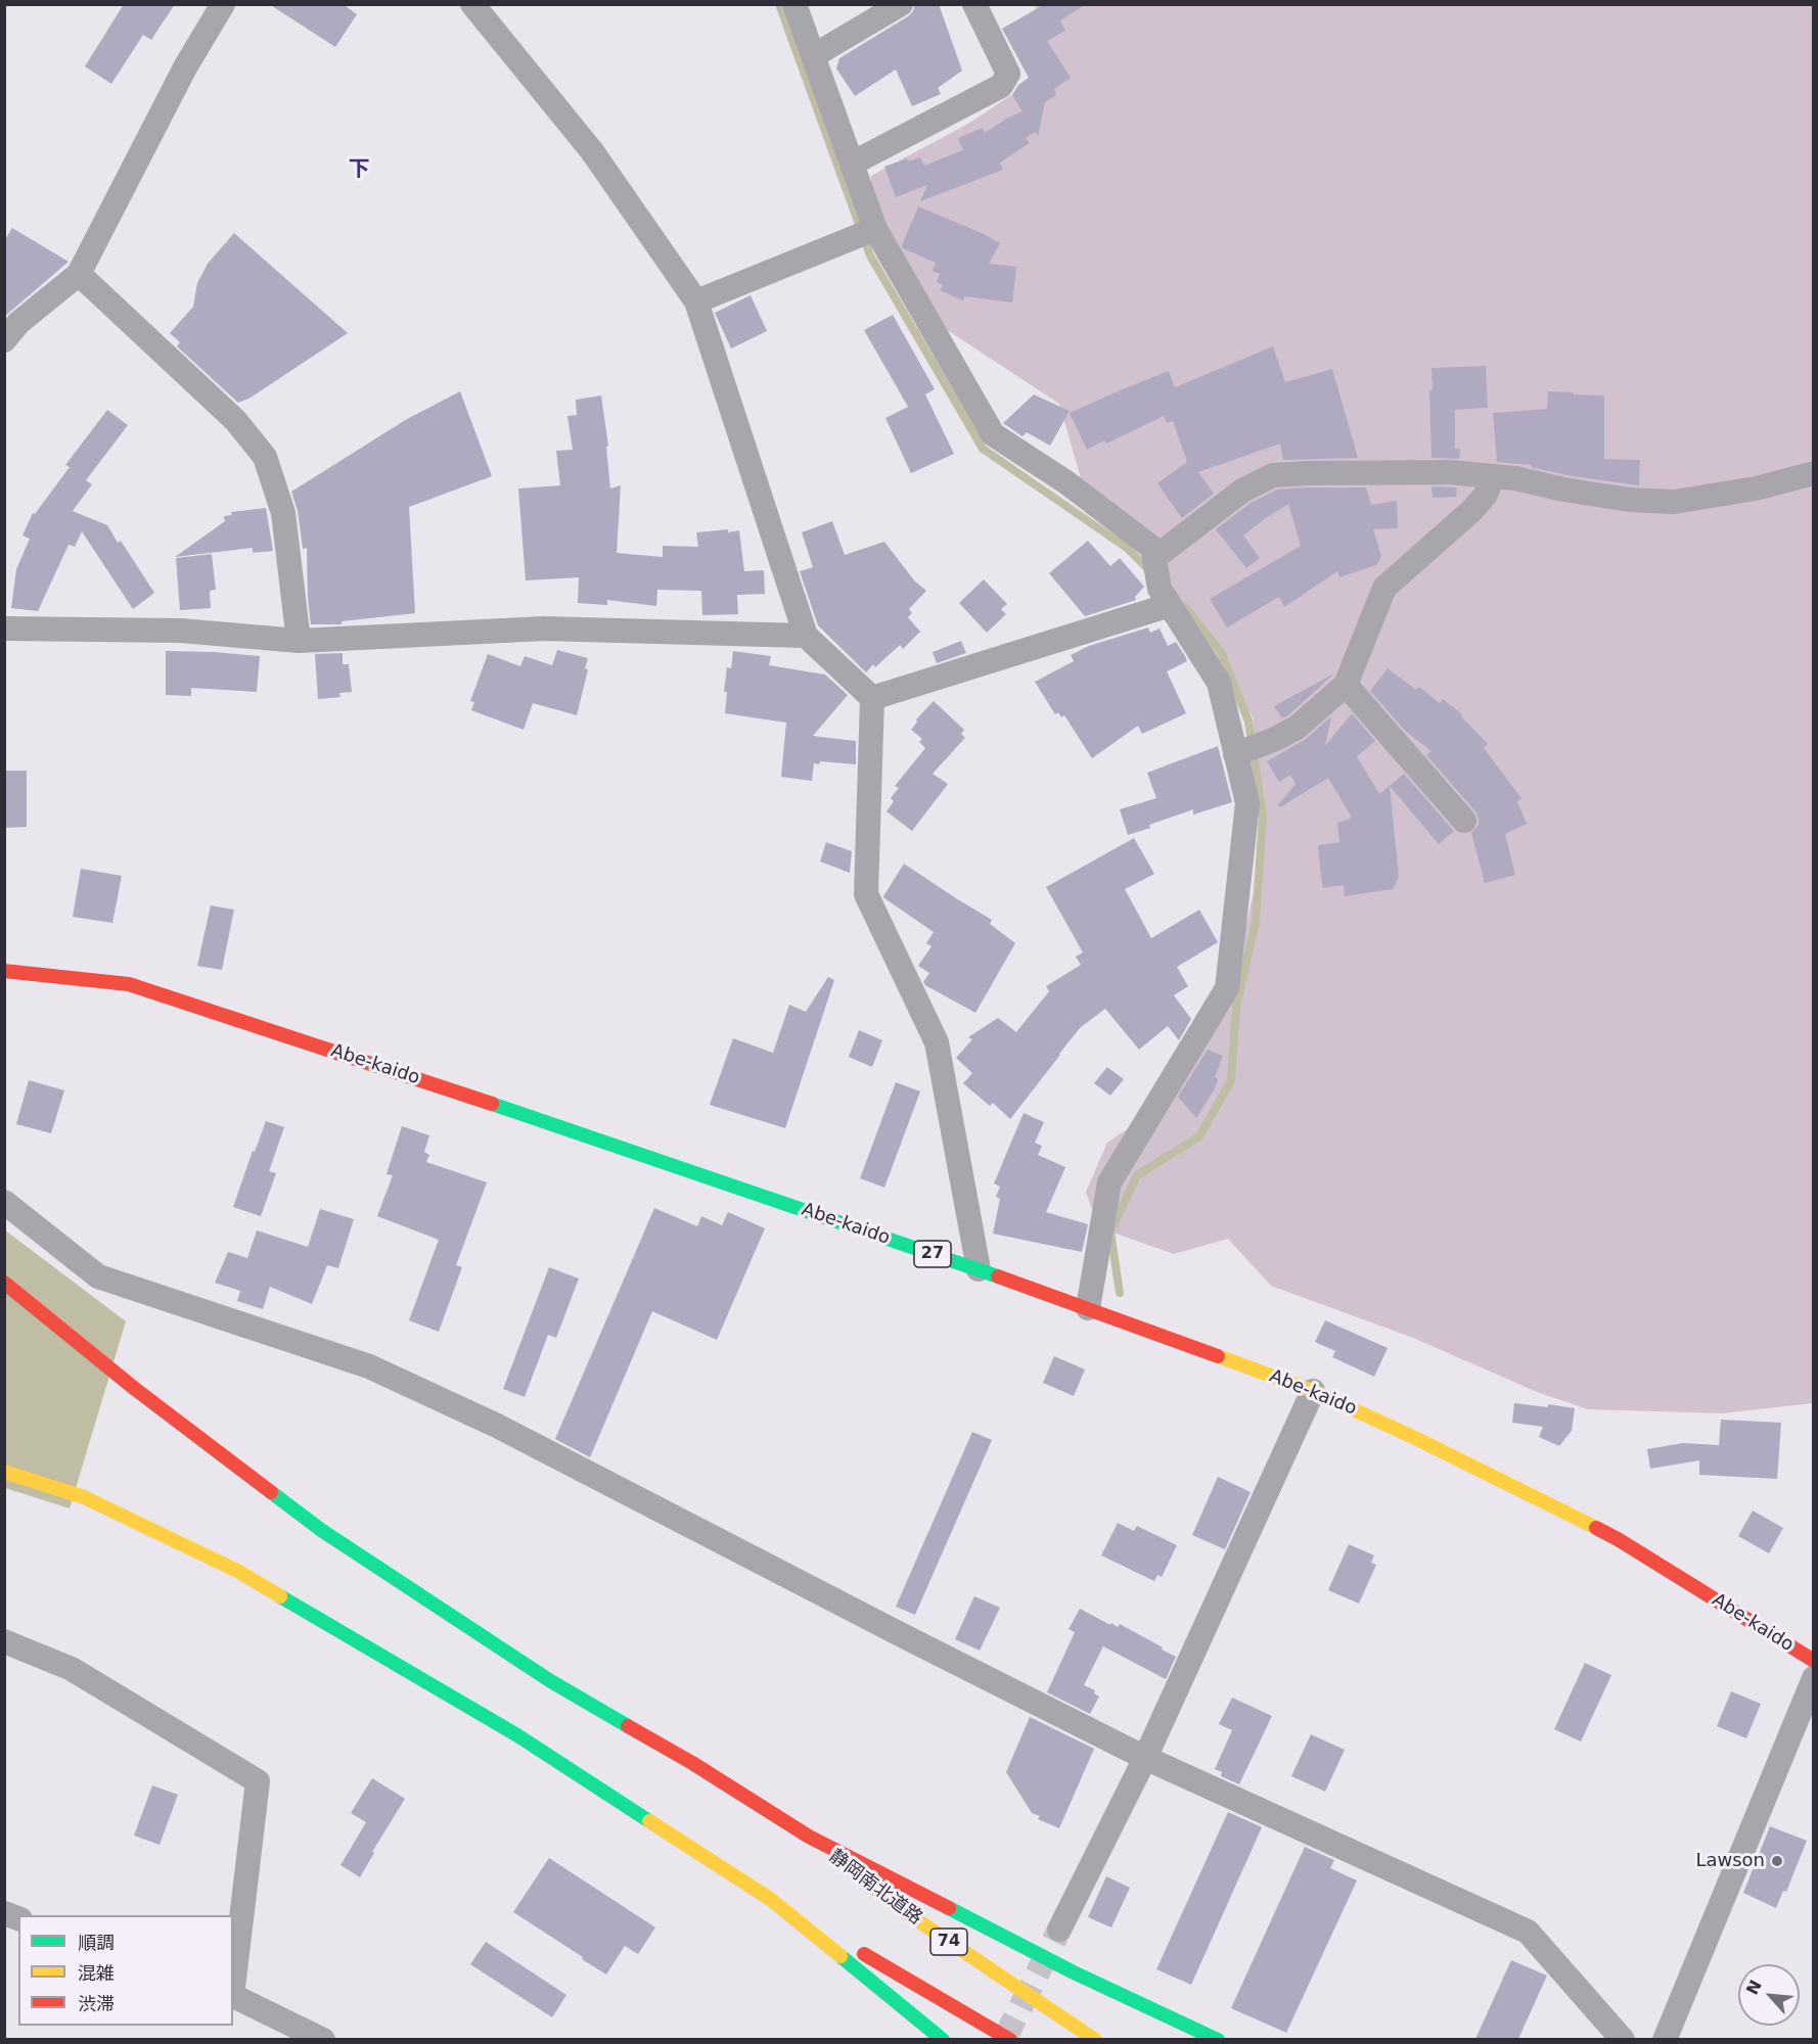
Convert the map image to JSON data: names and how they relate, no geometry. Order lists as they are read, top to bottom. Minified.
{"streets":{"main road":["Abe-kaido","27","静岡南北道路","74"]},"districts":["下"],"places":["Lawson"],"legend":["順調","混雑","渋滞"],"north":"top left"}
